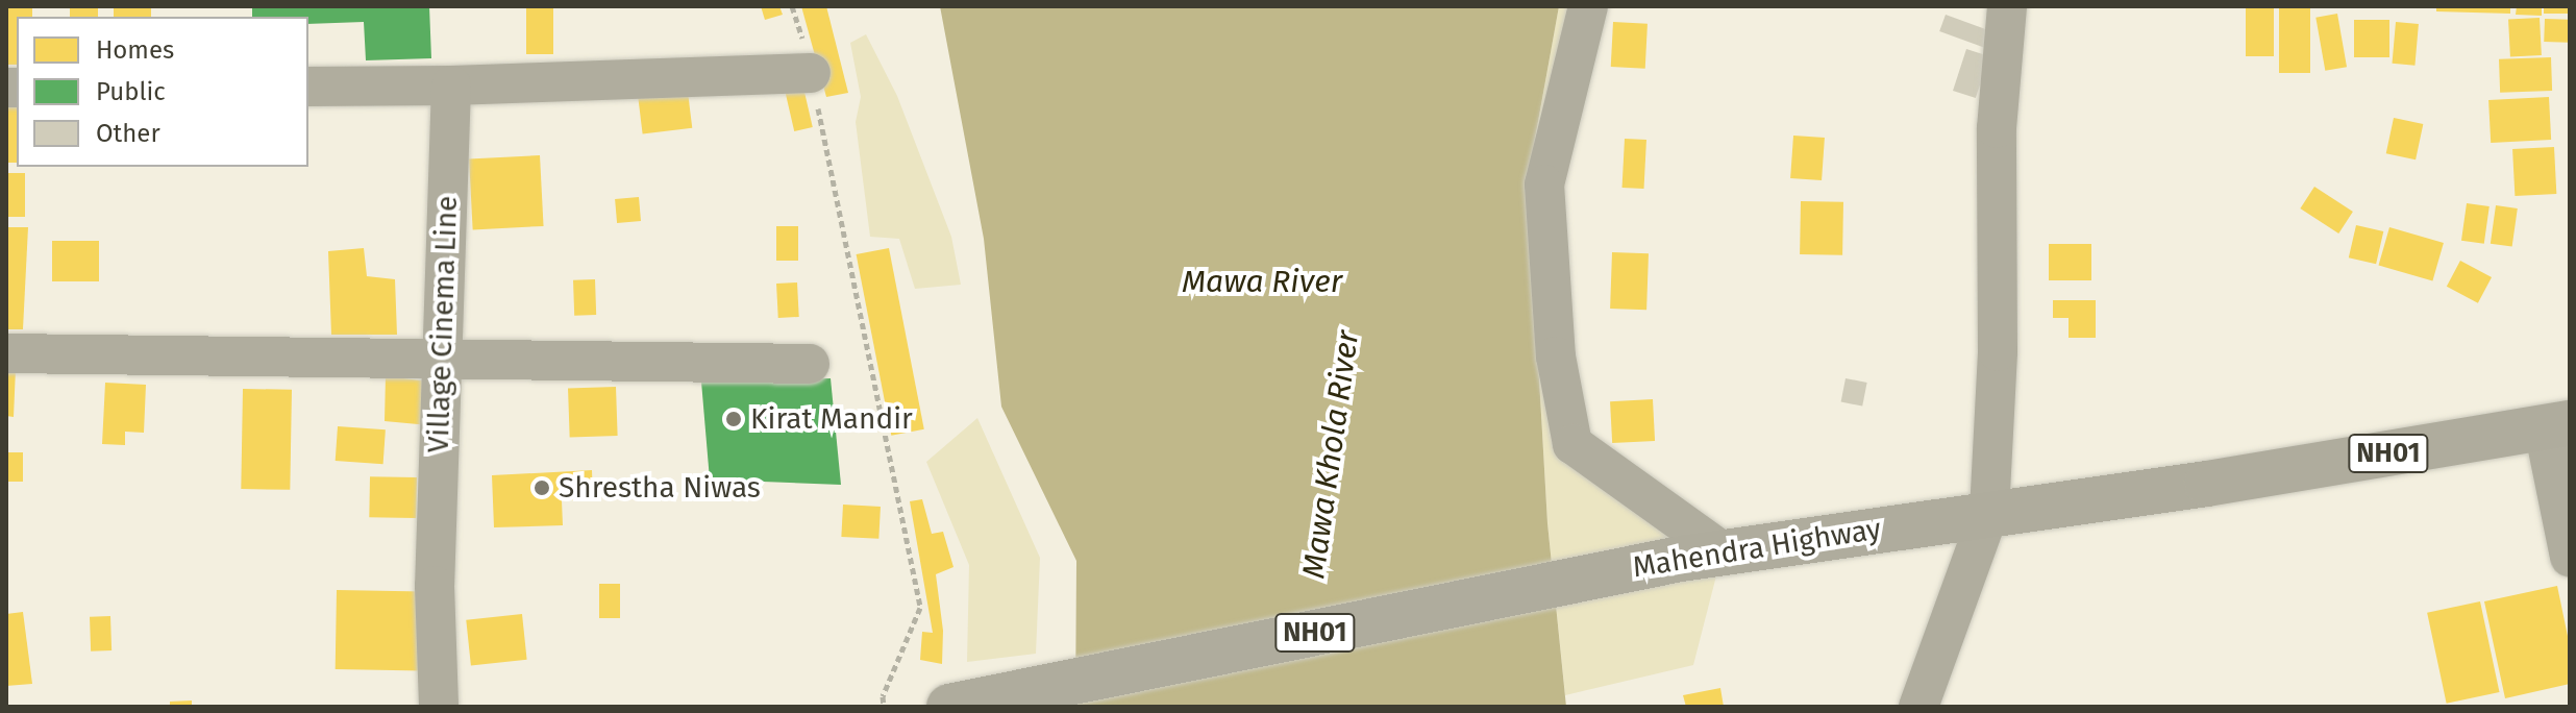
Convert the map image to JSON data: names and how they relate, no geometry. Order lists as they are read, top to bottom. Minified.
{"streets":{"highway":["NH01","Mahendra Highway"],"street":["Village Cinema Line"]},"water":["Mawa River","Mawa Khola River"],"places":["Kirat Mandir","Shrestha Niwas"],"legend":["Homes","Public","Other"]}
